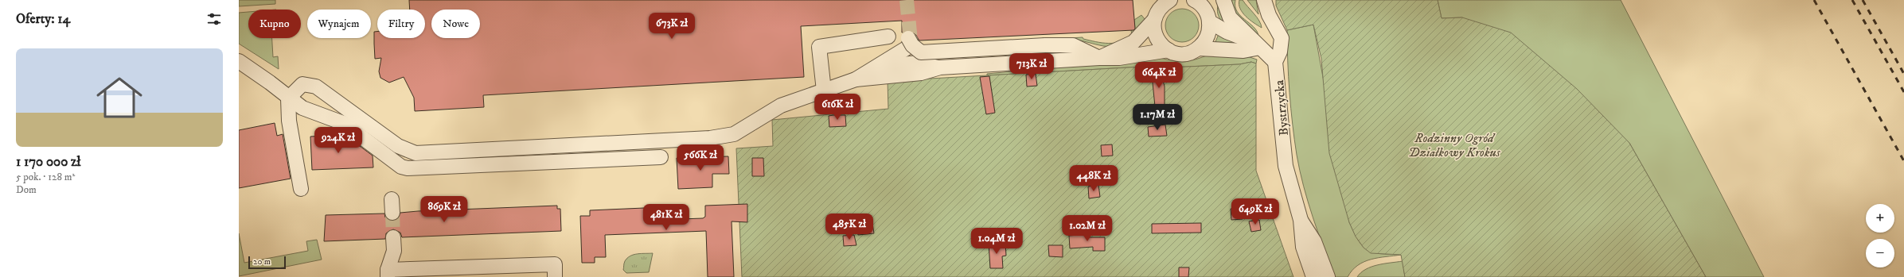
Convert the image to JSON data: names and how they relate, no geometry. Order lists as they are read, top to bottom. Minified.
{"streets":{"street":["Bystrzycka"]},"parks":["Rodzinny Ogród Działkowy Krokus"],"scale_bar":"20 m","page":{"heading":"Oferty: 14","chip":["Kupno","Wynajem","Filtry","Nowe"],"price":["673K zł","713K zł","664K zł","616K zł","1.17M zł","924K zł","566K zł","448K zł","869K zł","649K zł","481K zł","485K zł","1.02M zł","1.04M zł"],"list":[{"name":"1 170 000 zł","note":"5 pok. · 128 m² · Dom"}],"map_buttons":["+","−"],"scale":"20 m"}}
